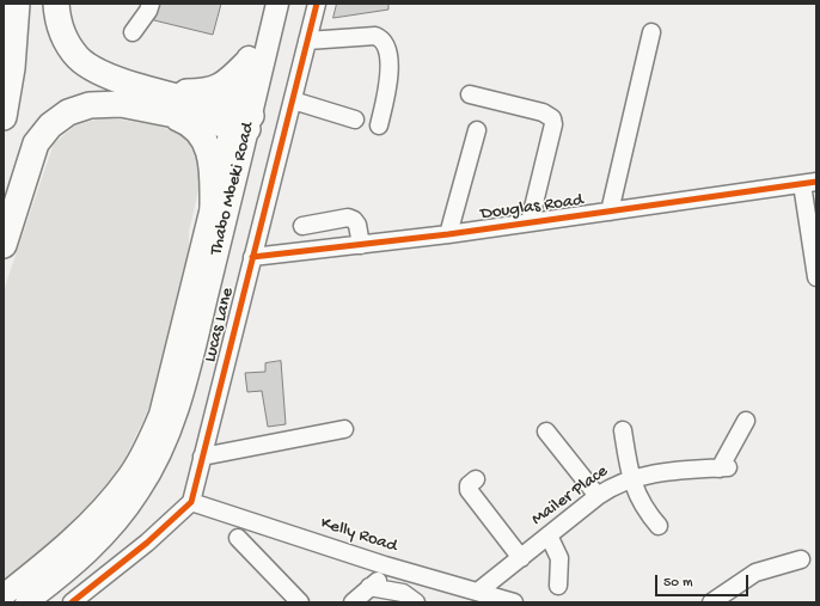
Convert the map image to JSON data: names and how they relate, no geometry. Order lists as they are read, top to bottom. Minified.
{"streets":{"main road":["Thabo Mbeki Road"],"street":["Douglas Road","Lucas Lane","Mailer Place","Kelly Road"]},"crossings":[["Douglas Road","Lucas Lane"],["Lucas Lane","Kelly Road"],["Mailer Place","Kelly Road"]],"scale_bar":"50 m"}
